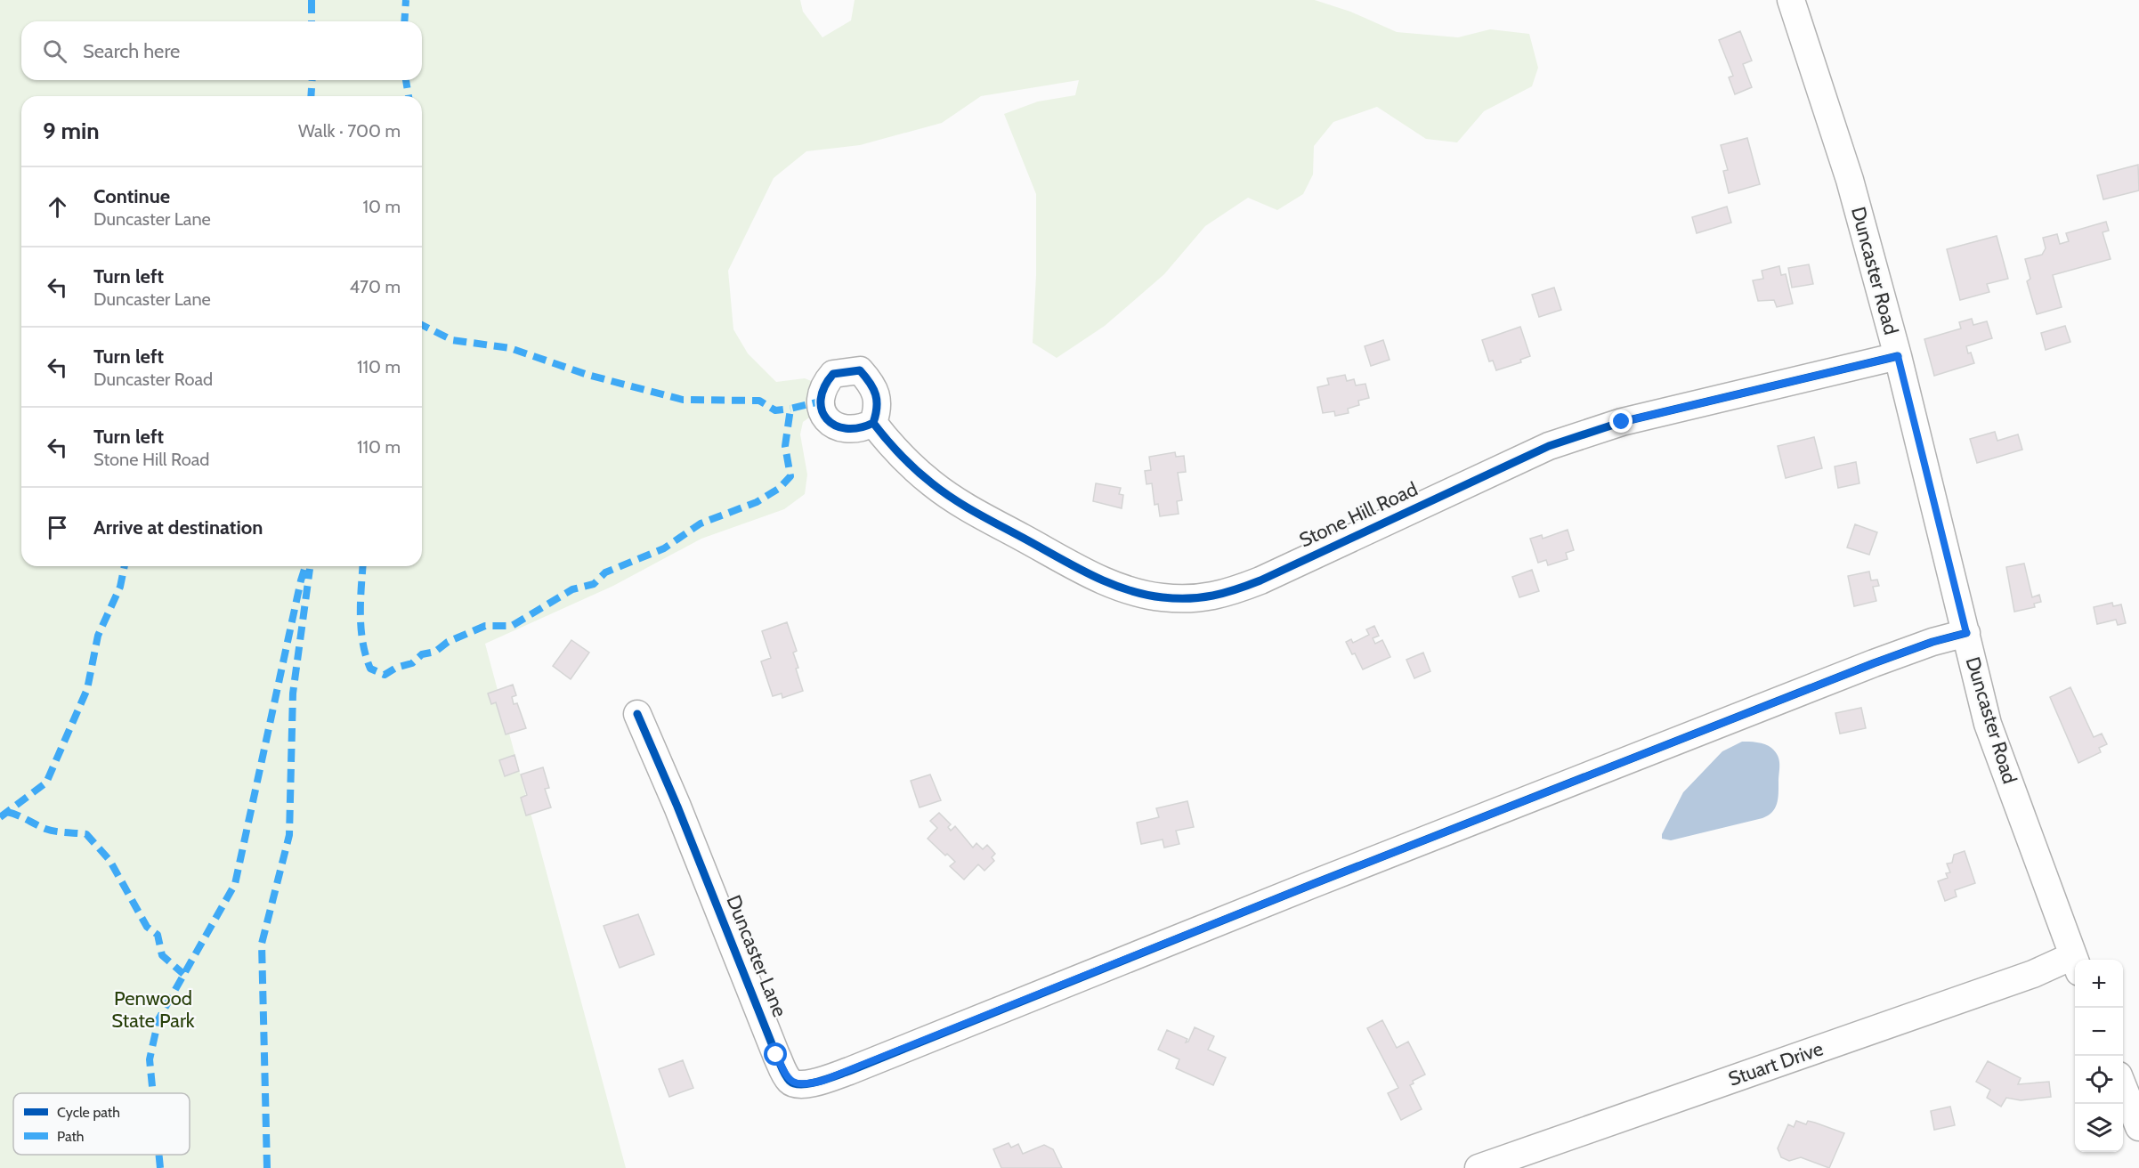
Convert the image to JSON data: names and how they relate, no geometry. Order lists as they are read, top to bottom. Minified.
{"streets":{"street":["Duncaster Road","Stone Hill Road","Duncaster Lane","Stuart Drive"]},"crossings":[["Duncaster Road","Stone Hill Road"],["Duncaster Road","Duncaster Lane"]],"parks":["Penwood State Park"],"legend":["Cycle path","Path"],"page":{"search":"Search here","heading":["9 min","Walk · 700 m"],"list":[["Continue","Duncaster Lane","10 m"],["Turn left","Duncaster Lane","470 m"],["Turn left","Duncaster Road","110 m"],["Turn left","Stone Hill Road","110 m"],"Arrive at destination"],"map_buttons":["+","−"]}}
